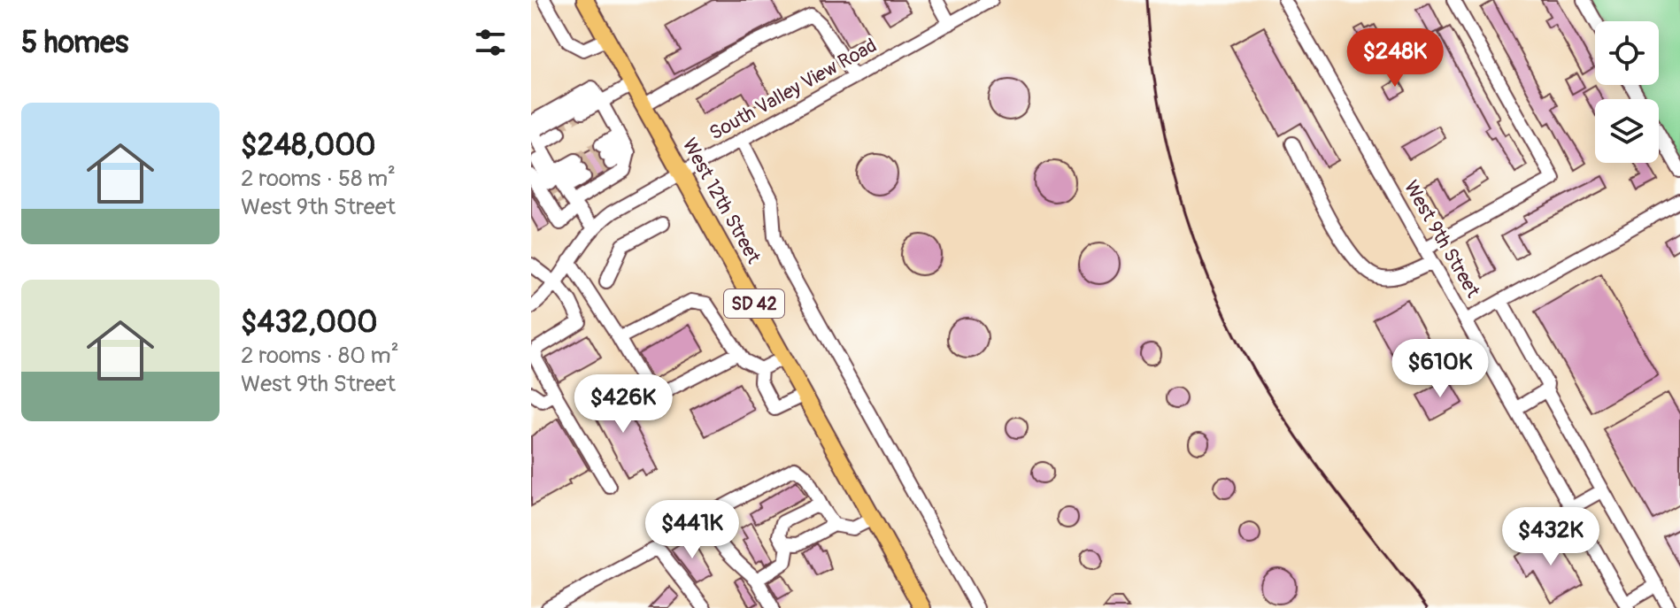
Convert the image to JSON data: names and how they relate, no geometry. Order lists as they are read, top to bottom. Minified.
{"streets":{"main road":["West 12th Street","SD 42"],"street":["South Valley View Road","West 9th Street"]},"crossings":[["South Valley View Road","West 12th Street"]],"page":{"heading":"5 homes","price":["$248K","$610K","$426K","$441K","$432K"],"list":[{"name":"$248,000","note":"2 rooms · 58 m² · West 9th Street"},{"name":"$432,000","note":"2 rooms · 80 m² · West 9th Street"}]}}
